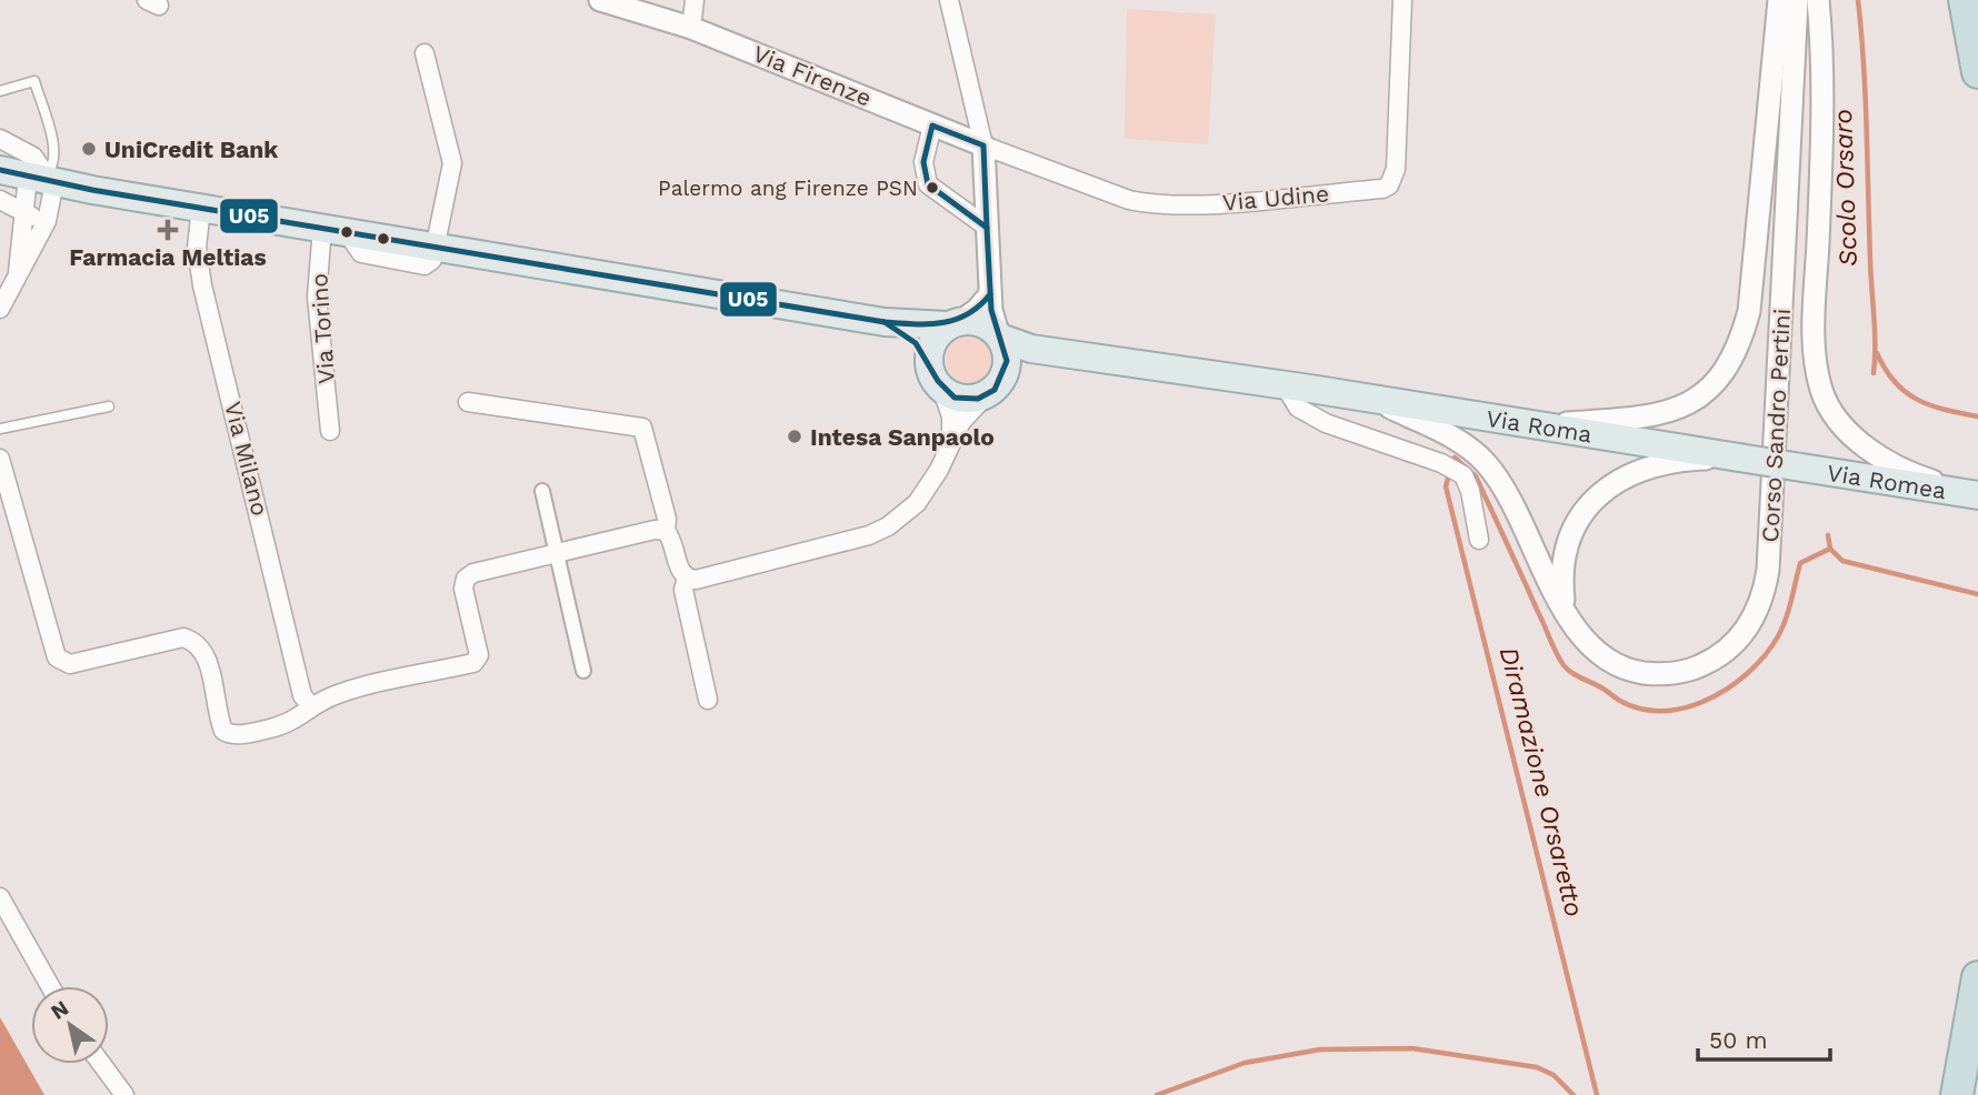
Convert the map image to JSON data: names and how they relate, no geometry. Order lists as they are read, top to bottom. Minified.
{"streets":{"main road":["Via Roma","Via Romea"],"street":["Via Firenze","Via Udine","Via Torino","Corso Sandro Pertini","Via Milano"]},"crossings":[["Via Firenze","Via Udine"],["Via Roma","Corso Sandro Pertini"],["Via Roma","Via Romea"],["Corso Sandro Pertini","Via Romea"]],"water":["Scolo Orsaro","Diramazione Orsaretto"],"places":{"other":["UniCredit Bank","Palermo ang Firenze PSN","Intesa Sanpaolo"],"health":["Farmacia Meltias"]},"lines":["transit line U05"],"scale_bar":"50 m","north":"top left"}
